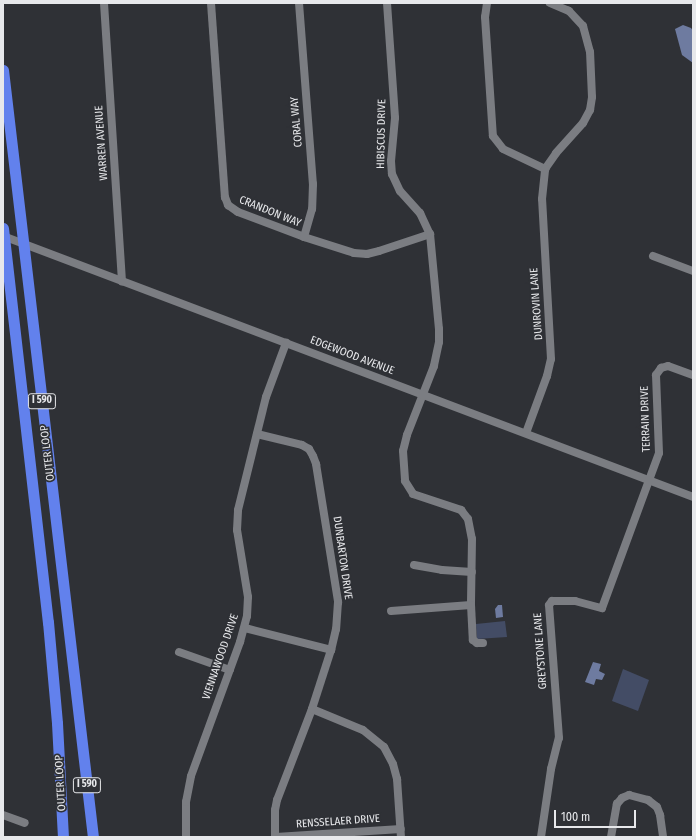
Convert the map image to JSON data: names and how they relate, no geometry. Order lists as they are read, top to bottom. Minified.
{"streets":{"highway":["I 590","OUTER LOOP"],"street":["CORAL WAY","HIBISCUS DRIVE","WARREN AVENUE","CRANDON WAY","DUNROVIN LANE","EDGEWOOD AVENUE","TERRAIN DRIVE","DUNBARTON DRIVE","GREYSTONE LANE","VIENNAWOOD DRIVE","RENSSELAER DRIVE"]},"crossings":[["CORAL WAY","CRANDON WAY"],["HIBISCUS DRIVE","CRANDON WAY"],["HIBISCUS DRIVE","EDGEWOOD AVENUE"],["WARREN AVENUE","EDGEWOOD AVENUE"],["DUNROVIN LANE","EDGEWOOD AVENUE"],["EDGEWOOD AVENUE","TERRAIN DRIVE"],["EDGEWOOD AVENUE","GREYSTONE LANE"],["EDGEWOOD AVENUE","VIENNAWOOD DRIVE"],["TERRAIN DRIVE","GREYSTONE LANE"],["DUNBARTON DRIVE","VIENNAWOOD DRIVE"],["DUNBARTON DRIVE","RENSSELAER DRIVE"]],"scale_bar":"100 m"}
